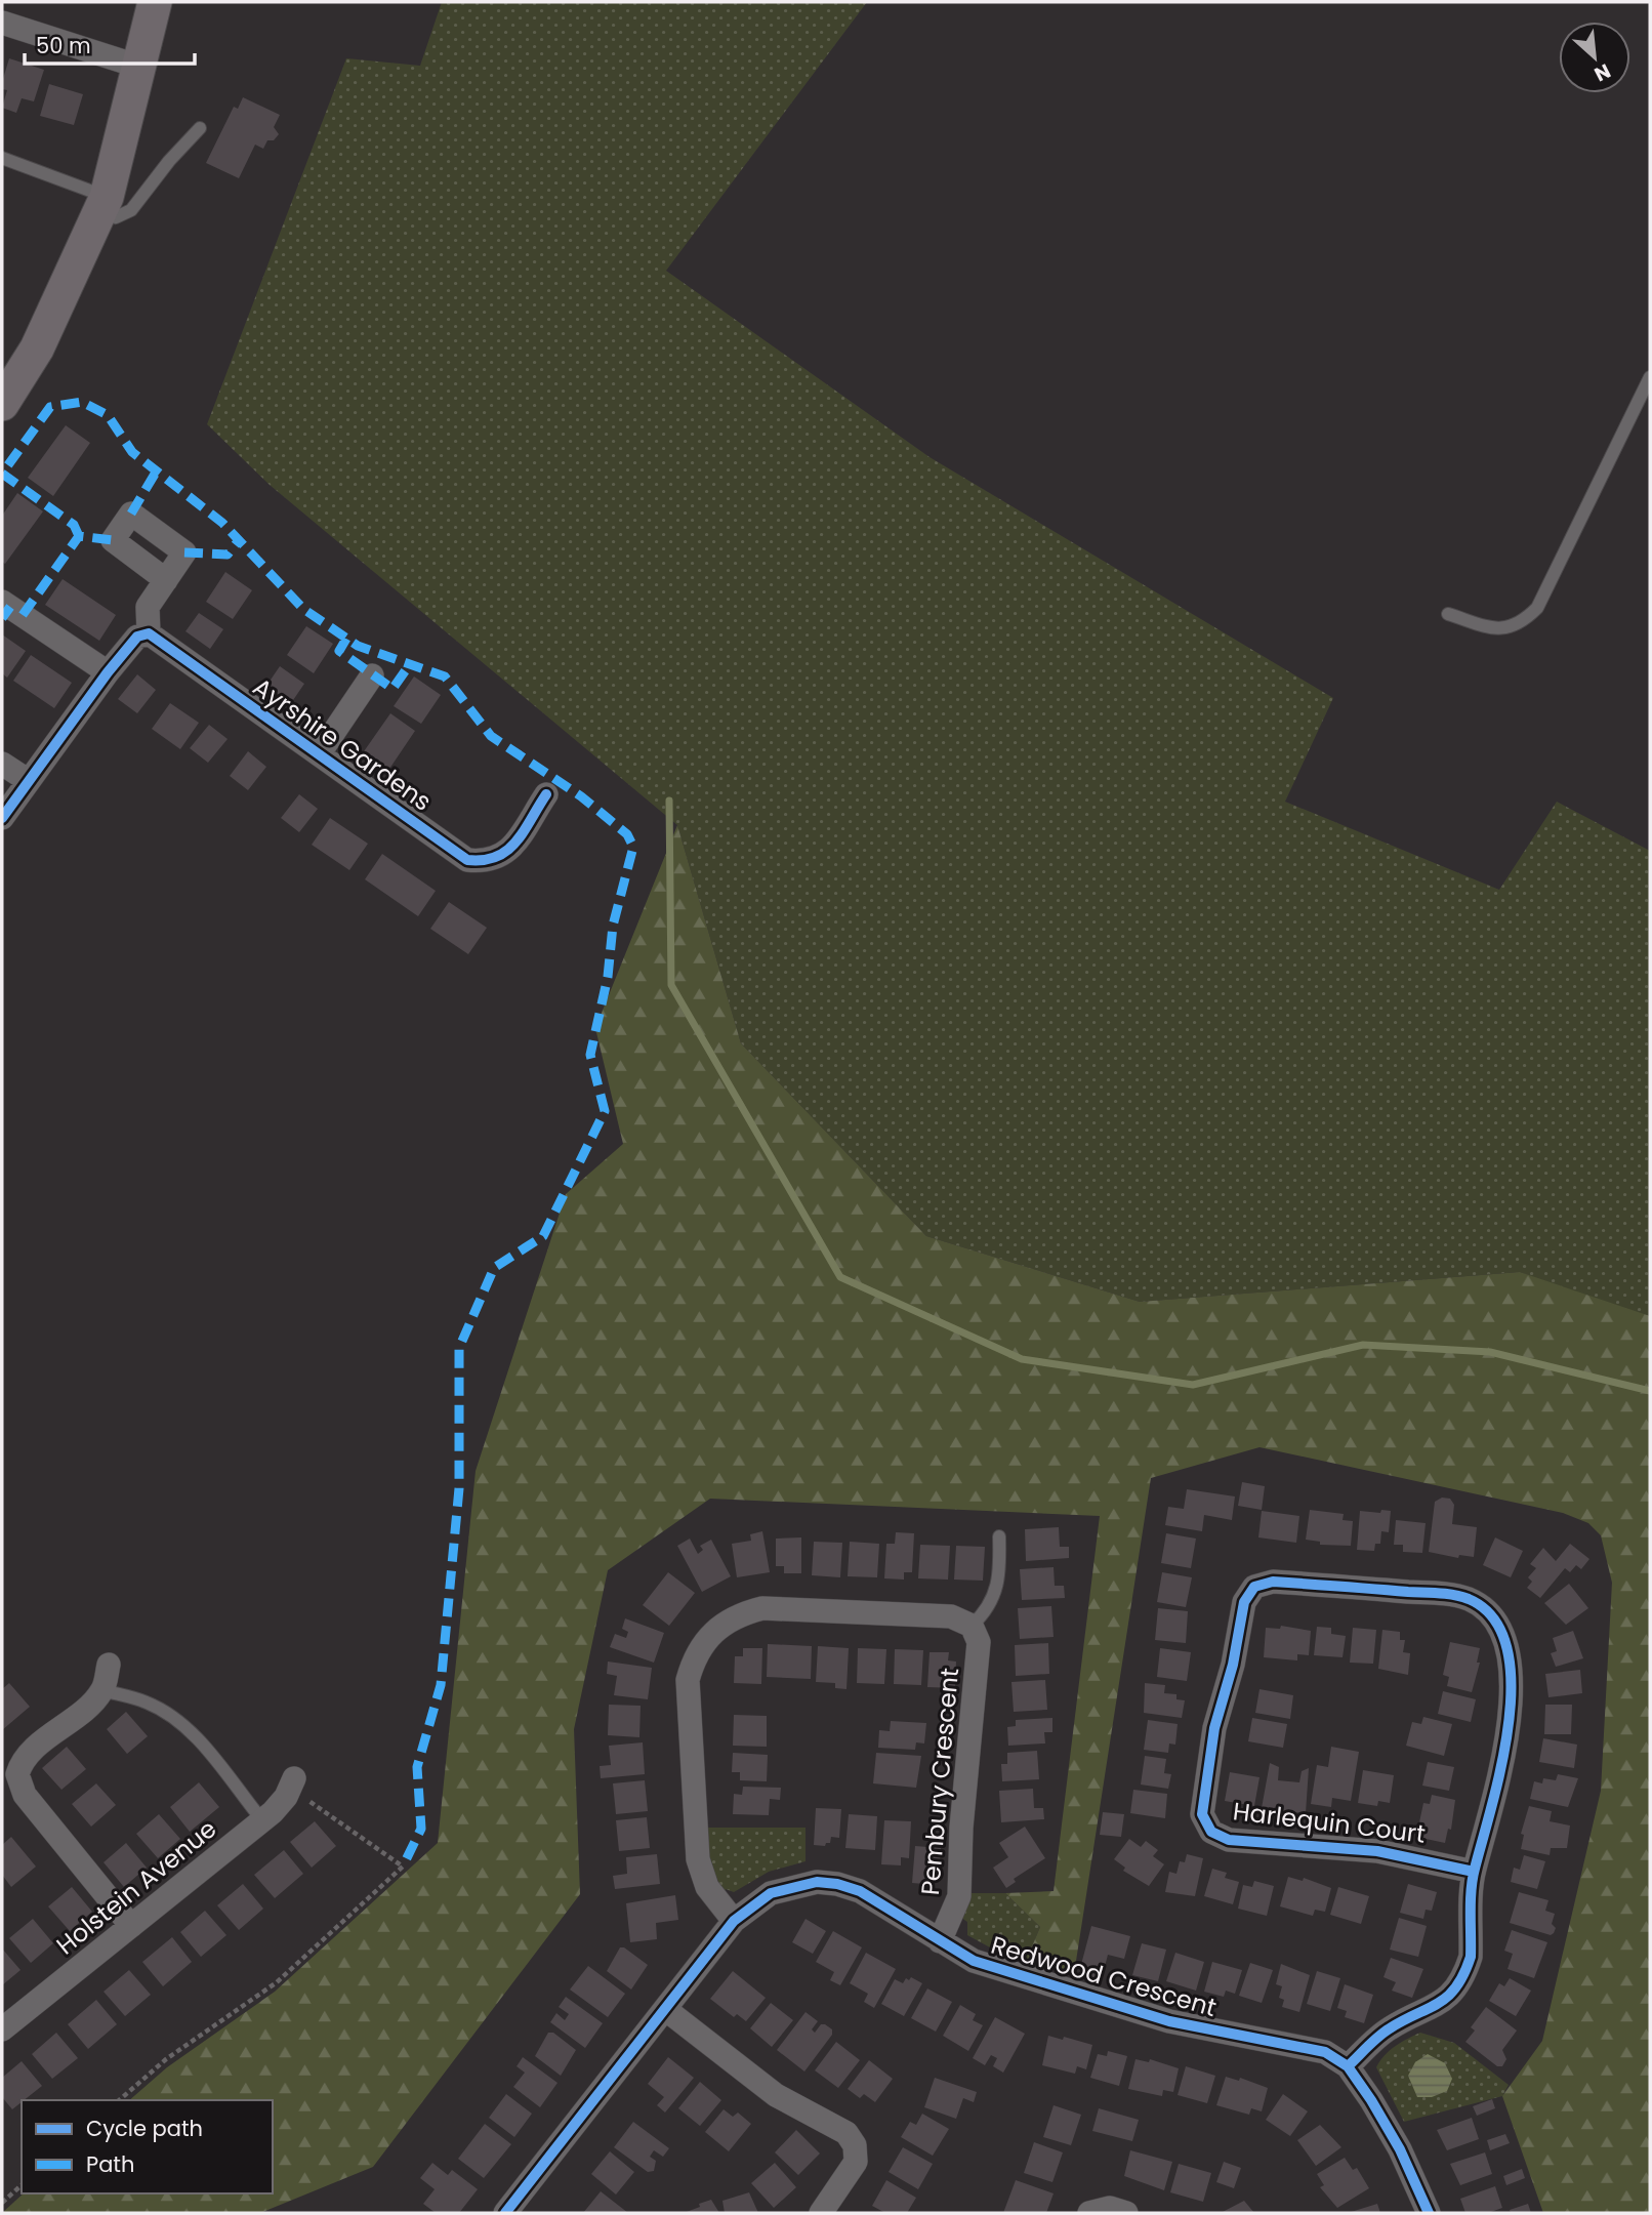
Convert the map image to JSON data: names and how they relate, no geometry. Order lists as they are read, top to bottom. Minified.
{"streets":{"street":["Ayrshire Gardens","Pembury Crescent","Harlequin Court","Holstein Avenue","Redwood Crescent"]},"crossings":[["Pembury Crescent","Redwood Crescent"],["Harlequin Court","Redwood Crescent"]],"legend":["Cycle path","Path"],"scale_bar":"50 m","north":"bottom right"}
